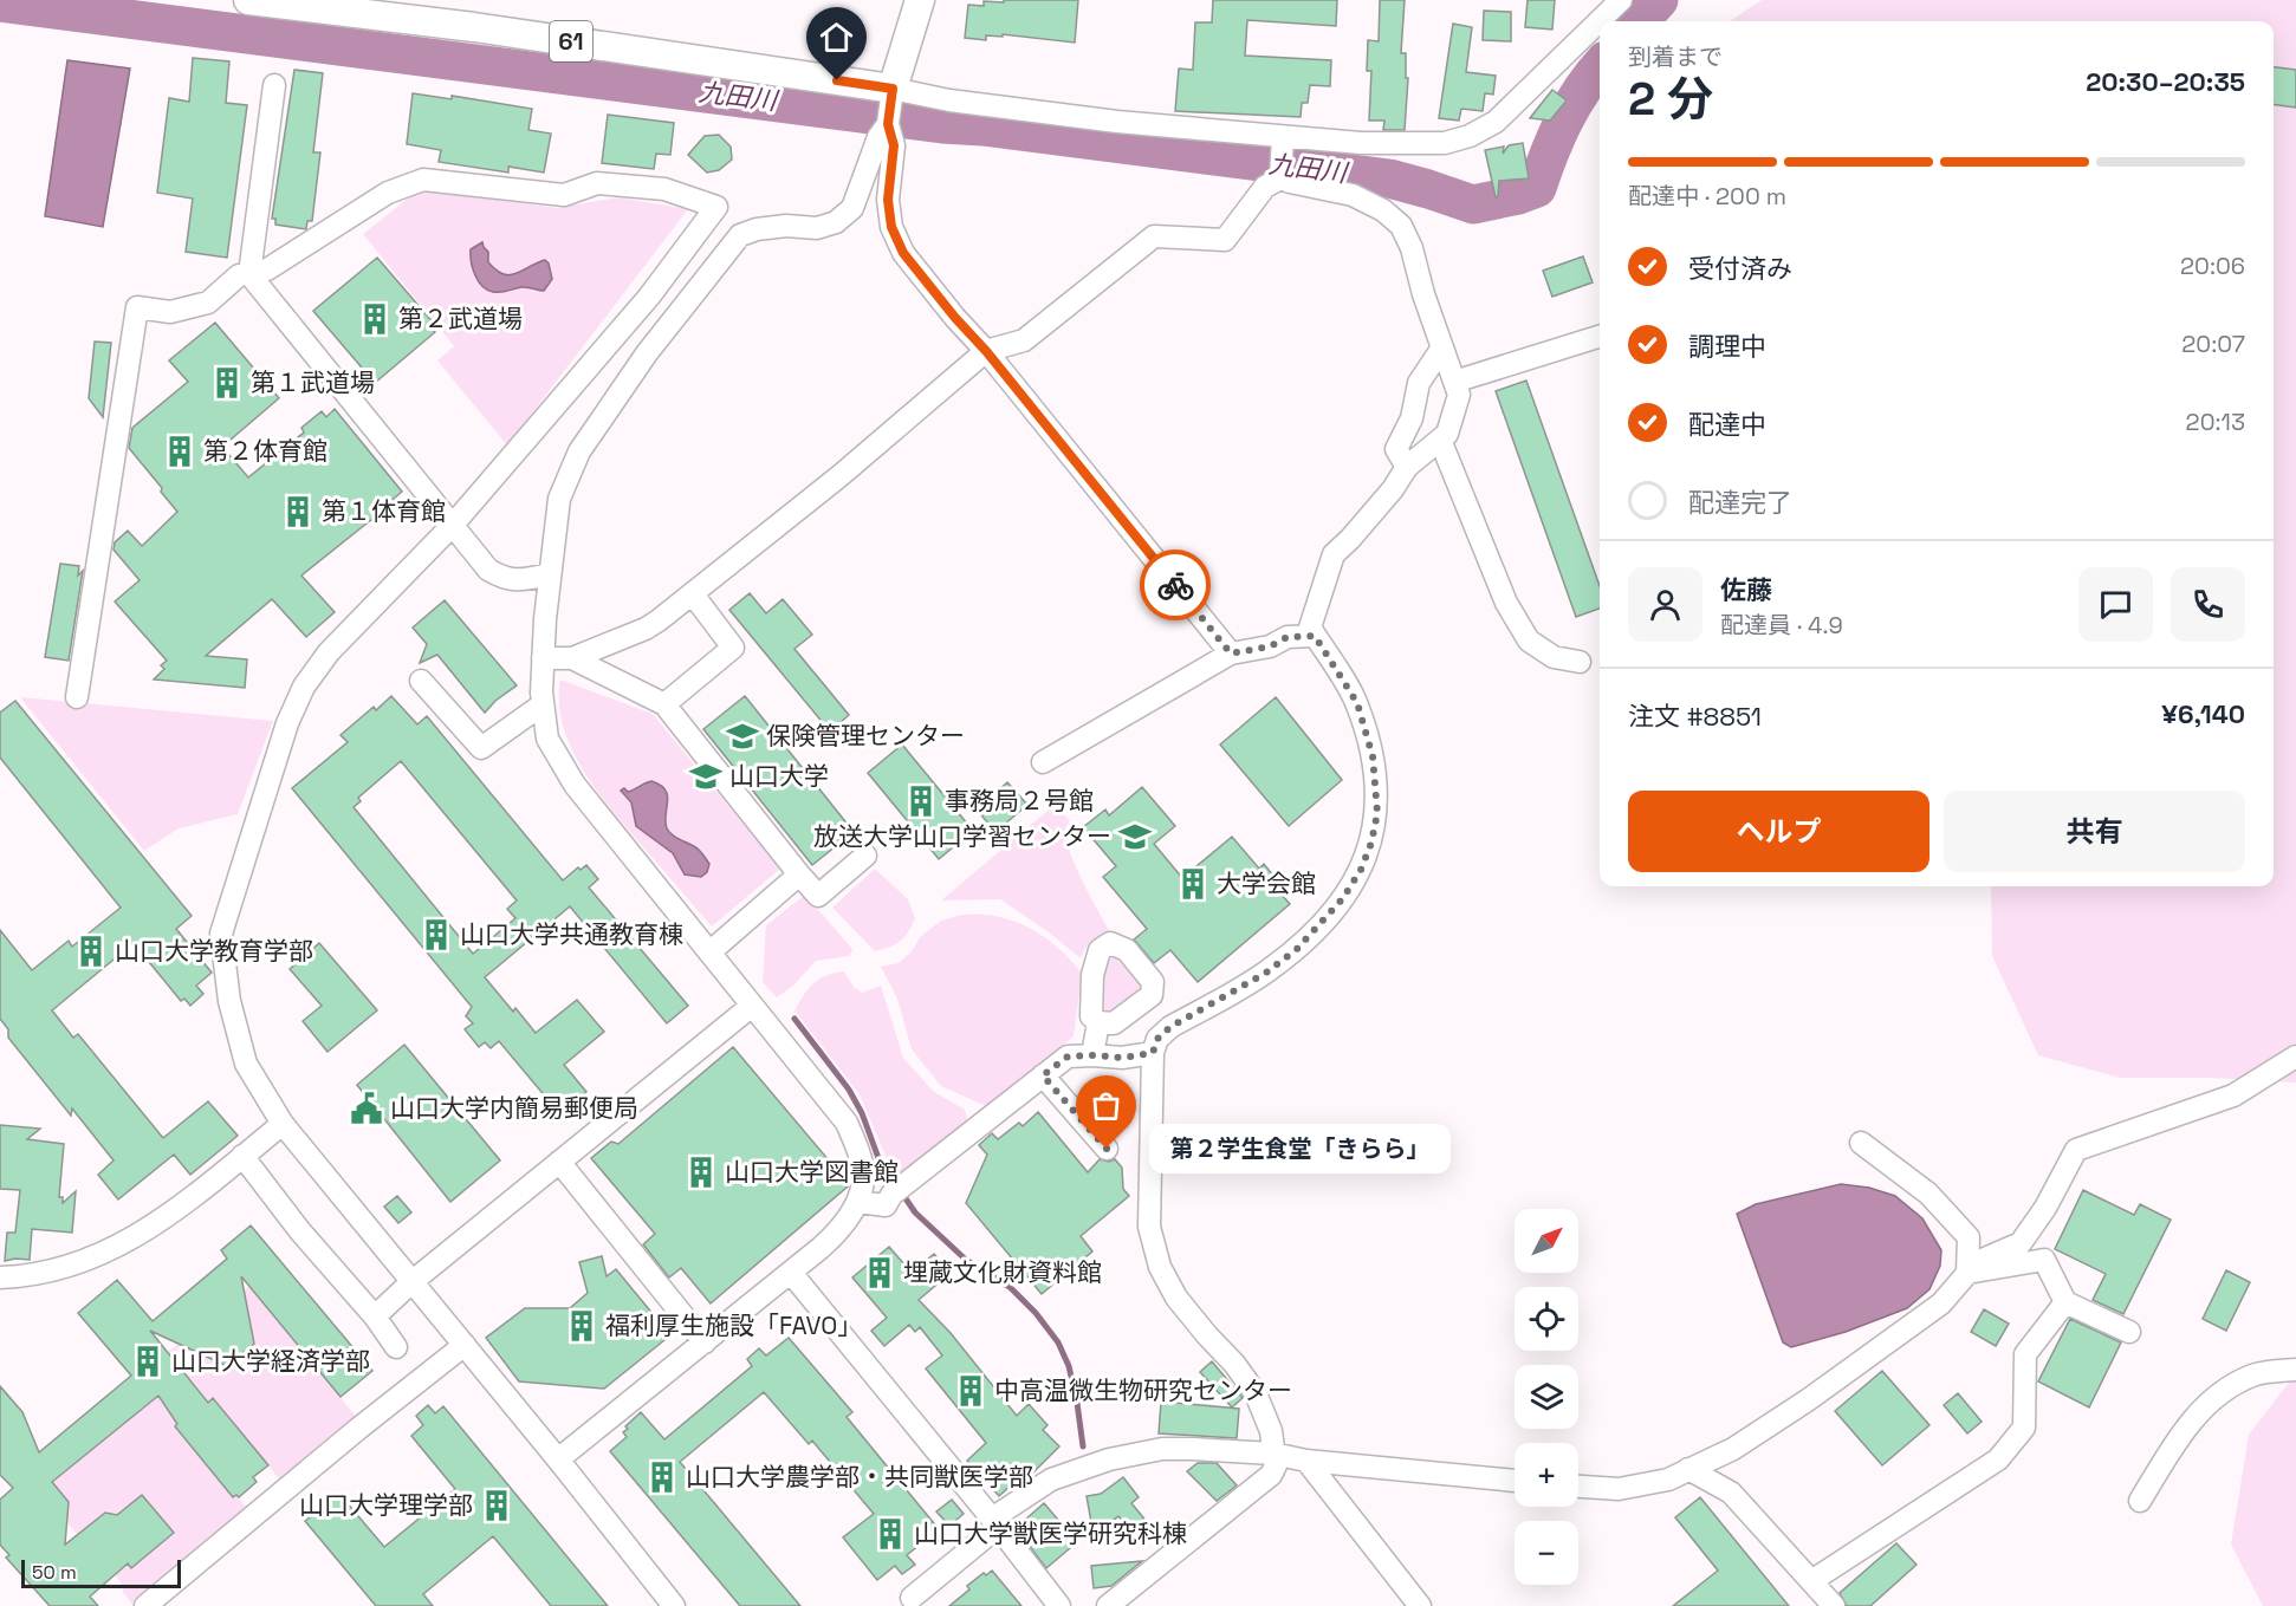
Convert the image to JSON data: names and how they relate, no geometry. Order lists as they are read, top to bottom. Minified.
{"streets":{"main road":["61"]},"water":["九田川"],"places":{"building":["第２武道場","第１武道場","第２体育館","第１体育館","事務局２号館","大学会館","山口大学共通教育棟","山口大学教育学部","山口大学図書館","埋蔵文化財資料館","福利厚生施設「FAVO」","山口大学経済学部","中高温微生物研究センター","山口大学農学部・共同獣医学部","山口大学理学部","山口大学獣医学研究科棟"],"school or university":["保険管理センター","山口大学","放送大学山口学習センター"],"public building":["山口大学内簡易郵便局"],"other":["第２学生食堂「きらら」"]},"scale_bar":"50 m","north":"top right","page":{"heading":["2 分","到着まで","20:30–20:35"],"panel":["佐藤","配達員 · 4.9","注文 #8851","¥6,140"],"bar":"配達中 · 200 m","list":[["受付済み","20:06"],["調理中","20:07"],["配達中","20:13"],"配達完了"],"buttons":["ヘルプ","共有"],"bubble":"第２学生食堂「きらら」","map_buttons":["+","−"],"scale":"50 m"}}
